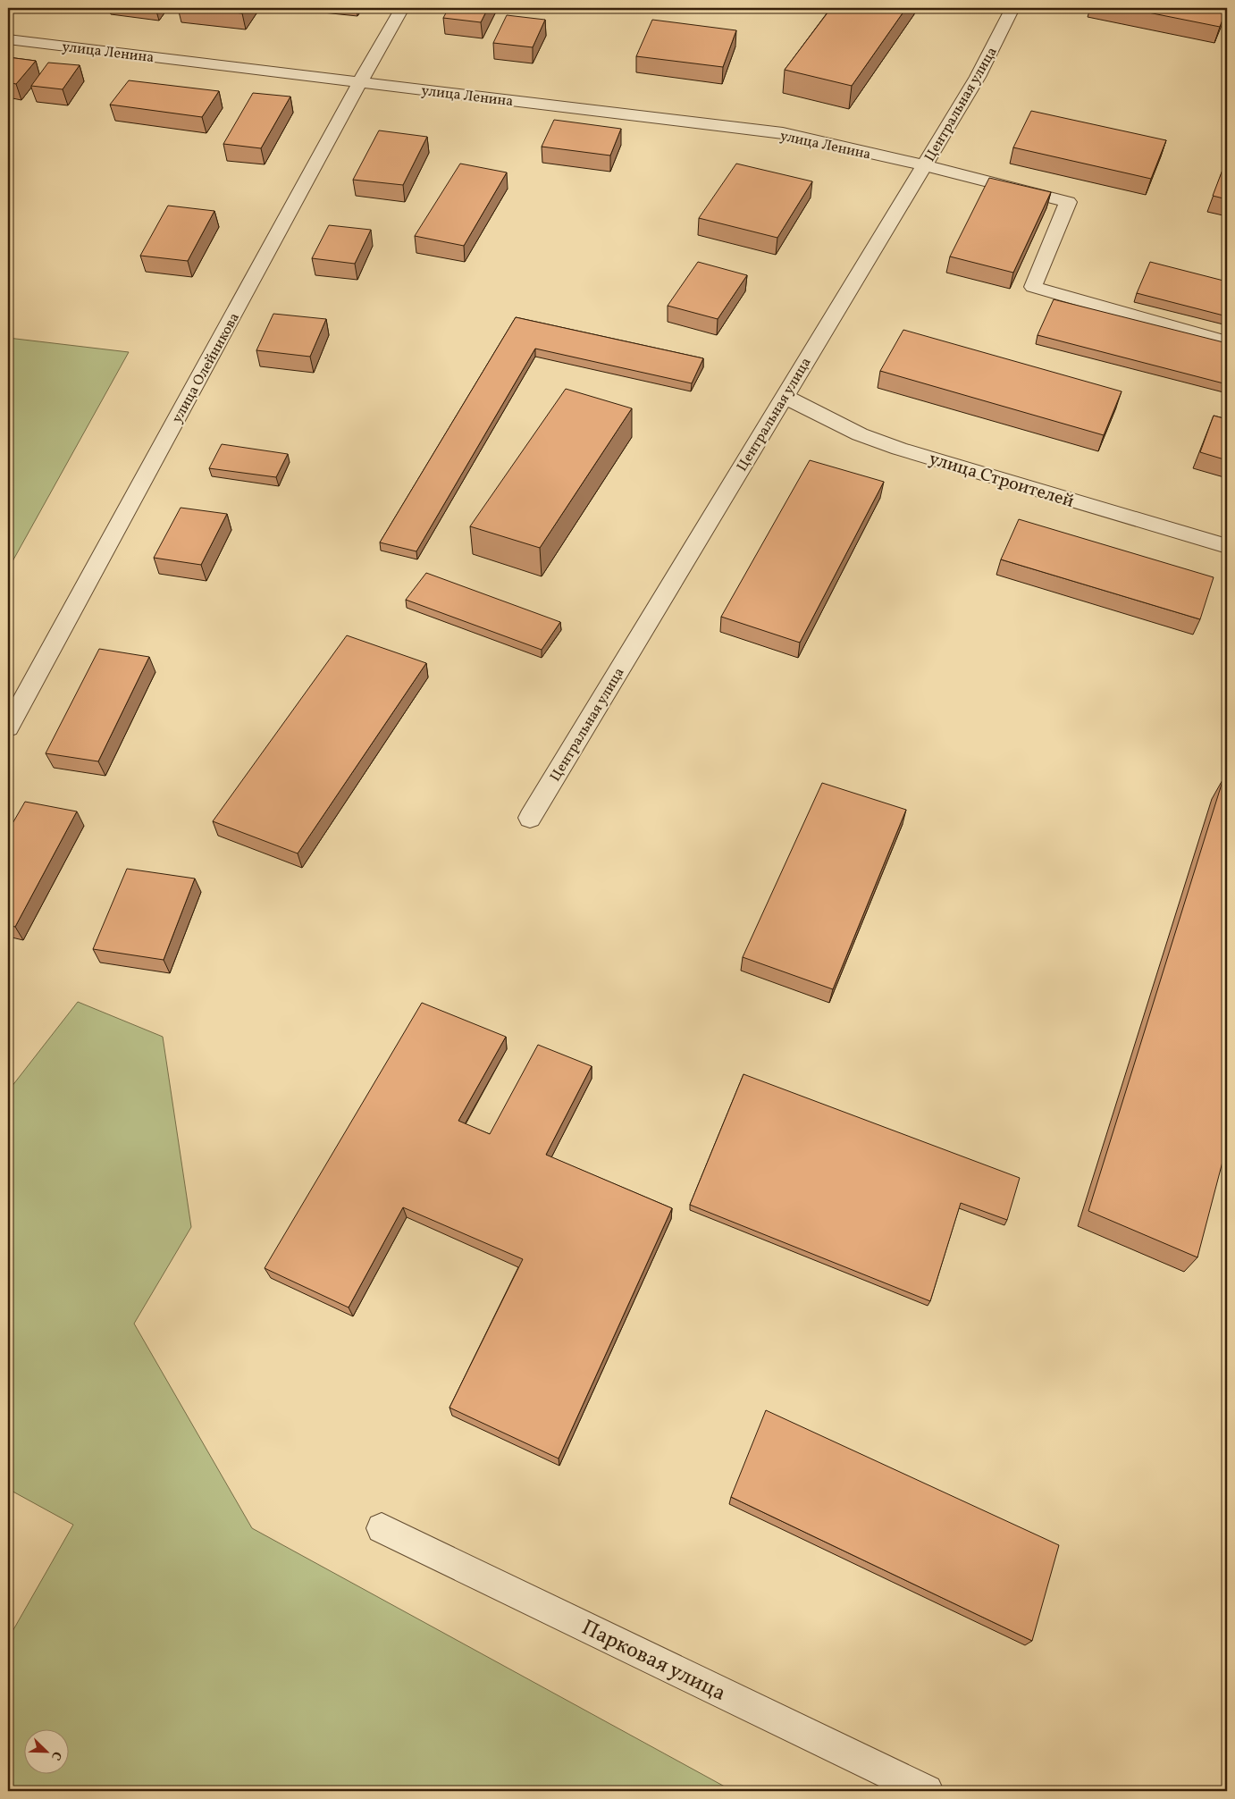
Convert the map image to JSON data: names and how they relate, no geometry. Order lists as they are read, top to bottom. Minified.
{"streets":{"street":["улица Ленина","Центральная улица","улица Олейникова","улица Строителей","Парковая улица"]},"crossings":[["улица Ленина","Центральная улица"],["улица Ленина","улица Олейникова"],["Центральная улица","улица Строителей"]],"north":"bottom right"}
